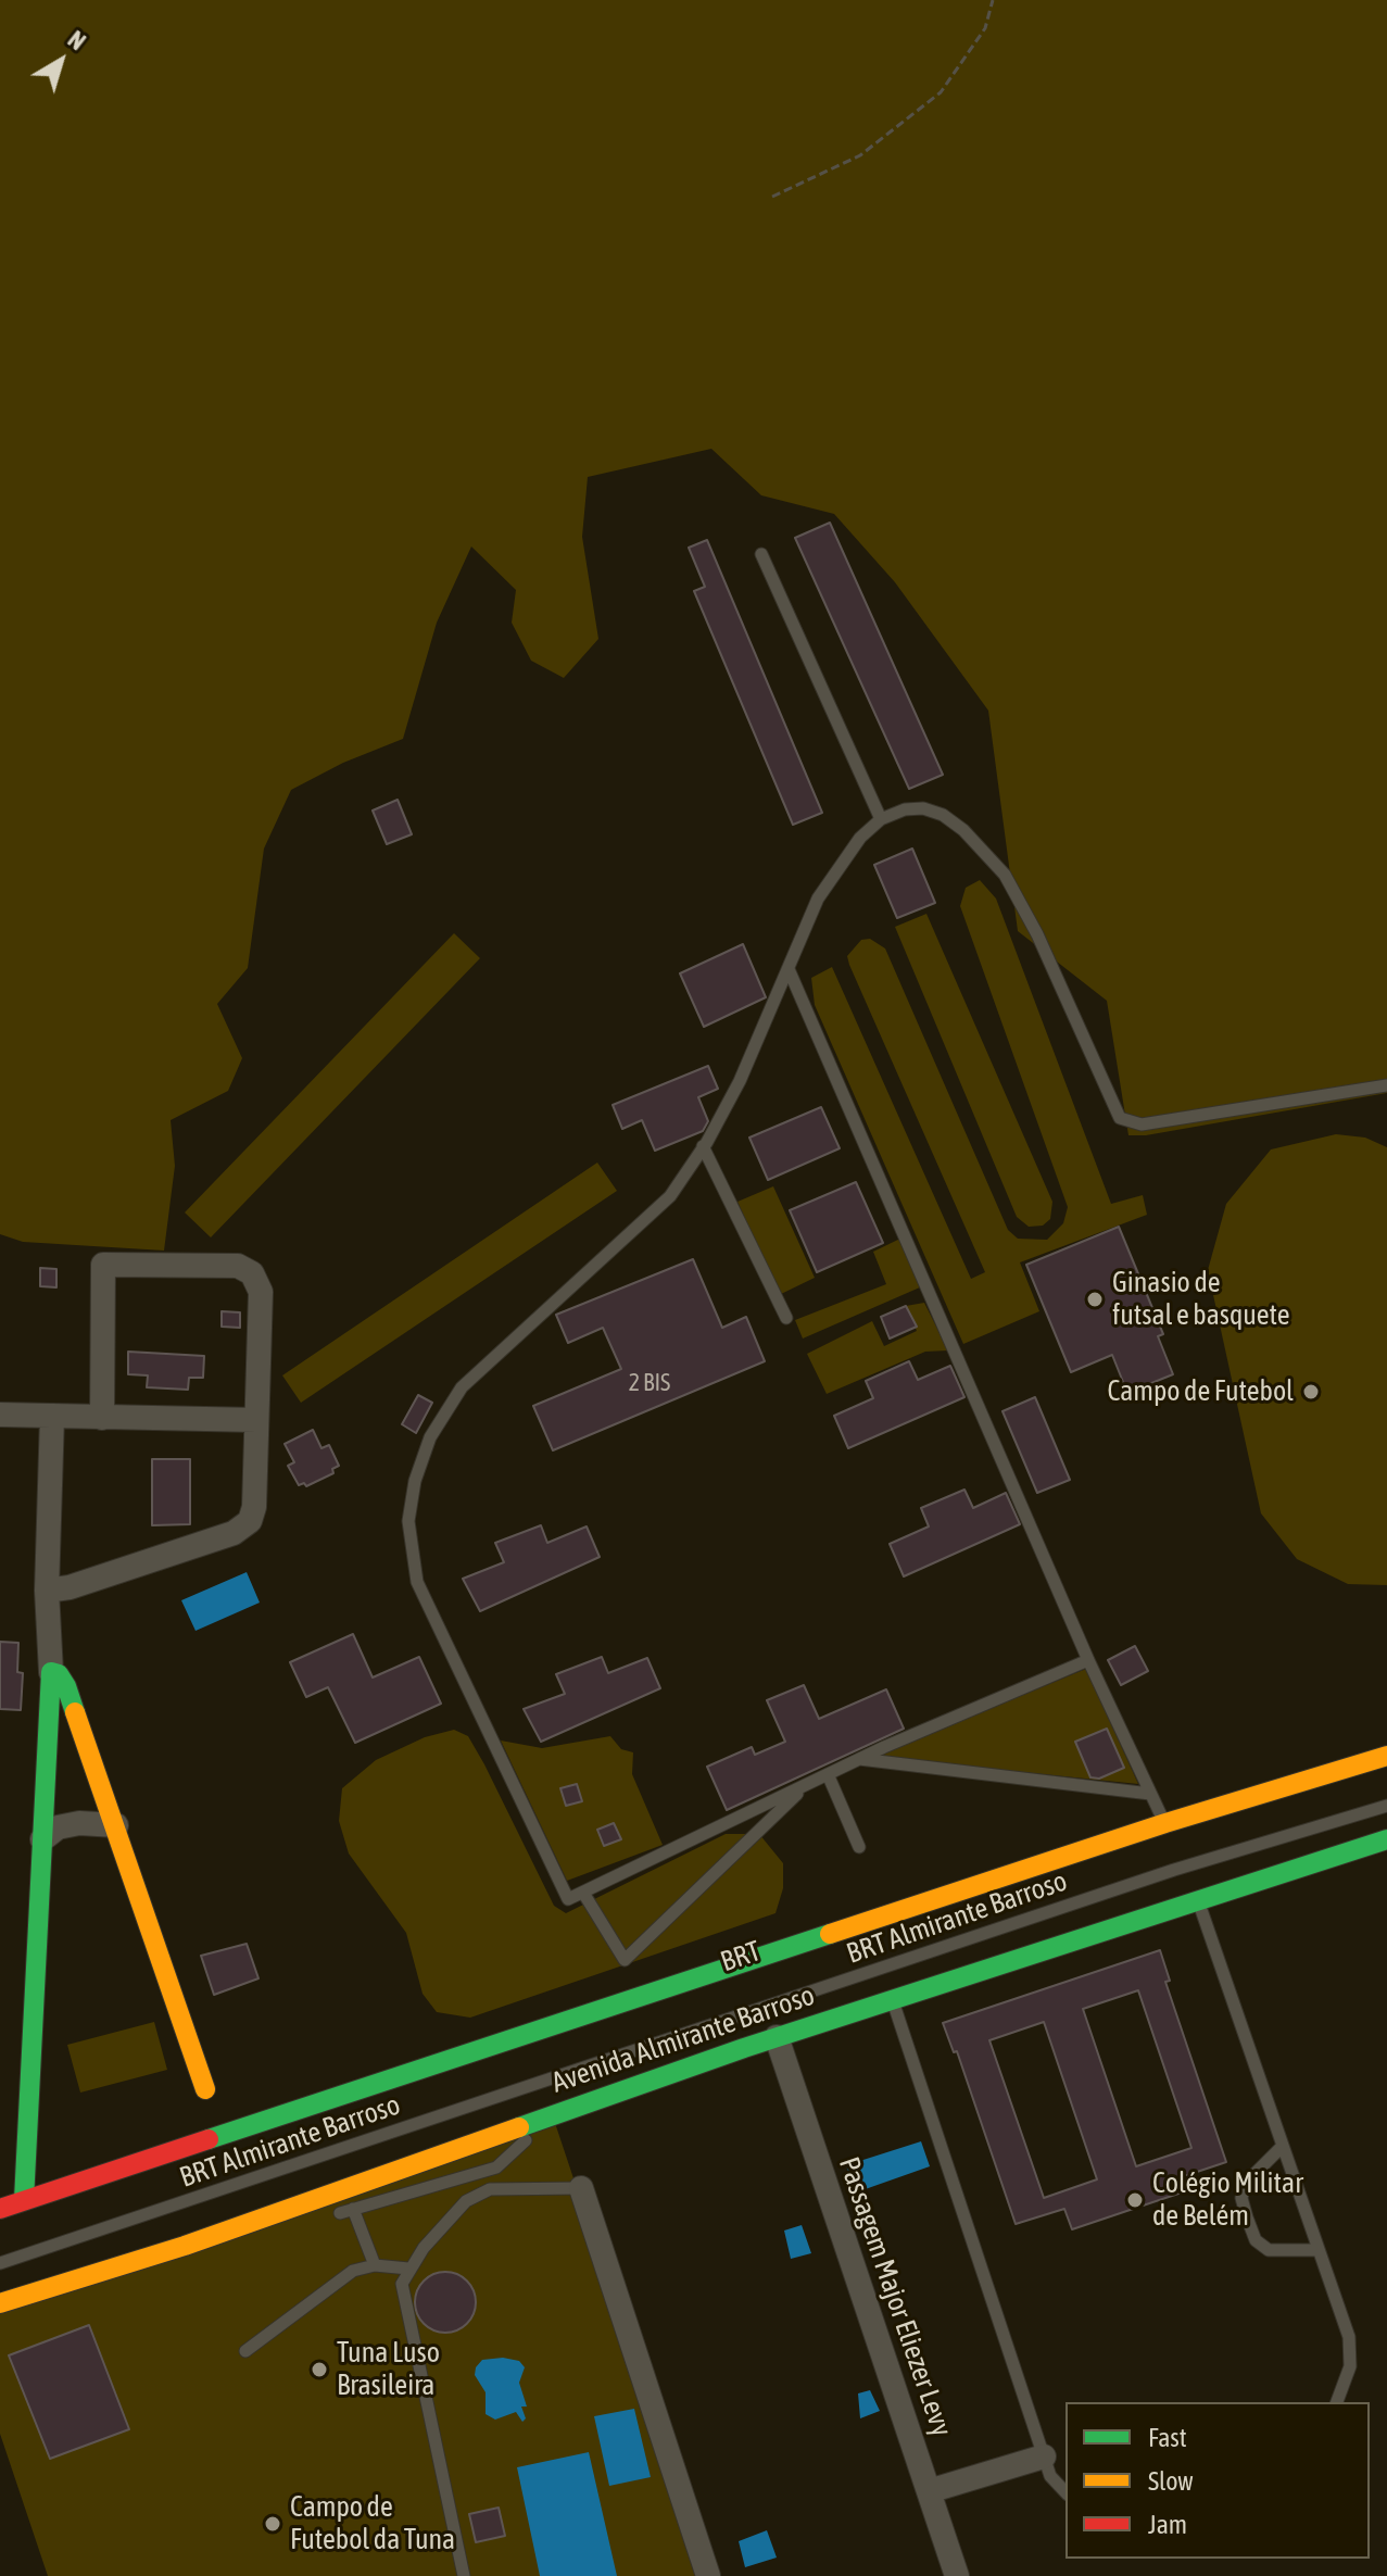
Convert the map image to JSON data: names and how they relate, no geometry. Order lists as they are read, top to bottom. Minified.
{"streets":{"main road":["Avenida Almirante Barroso"],"street":["Passagem Major Eliezer Levy"],"lane":["BRT Almirante Barroso"]},"crossings":[["Avenida Almirante Barroso","Passagem Major Eliezer Levy"]],"places":["Ginasio de futsal e basquete","Campo de Futebol","Colégio Militar de Belém","Tuna Luso Brasileira","Campo de Futebol da Tuna"],"house_numbers":["2 BIS"],"legend":["Fast","Slow","Jam"],"north":"top right"}
